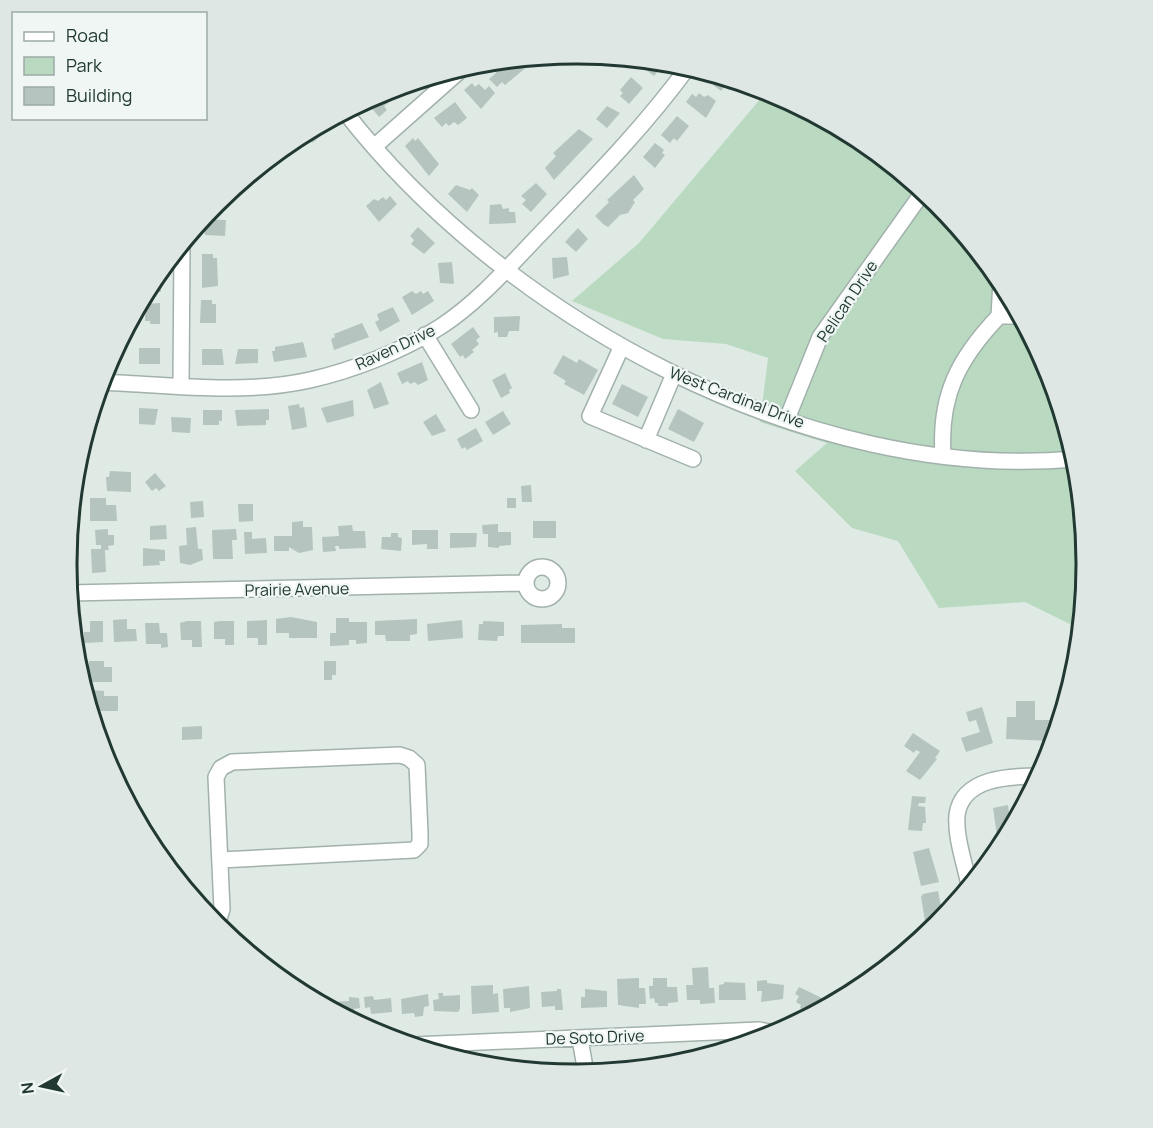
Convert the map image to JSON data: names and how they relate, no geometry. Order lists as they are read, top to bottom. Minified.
{"streets":{"street":["Pelican Drive","Raven Drive","West Cardinal Drive","Prairie Avenue","De Soto Drive"]},"crossings":[["Pelican Drive","West Cardinal Drive"],["Raven Drive","West Cardinal Drive"]],"legend":["Road","Park","Building"],"north":"left"}
